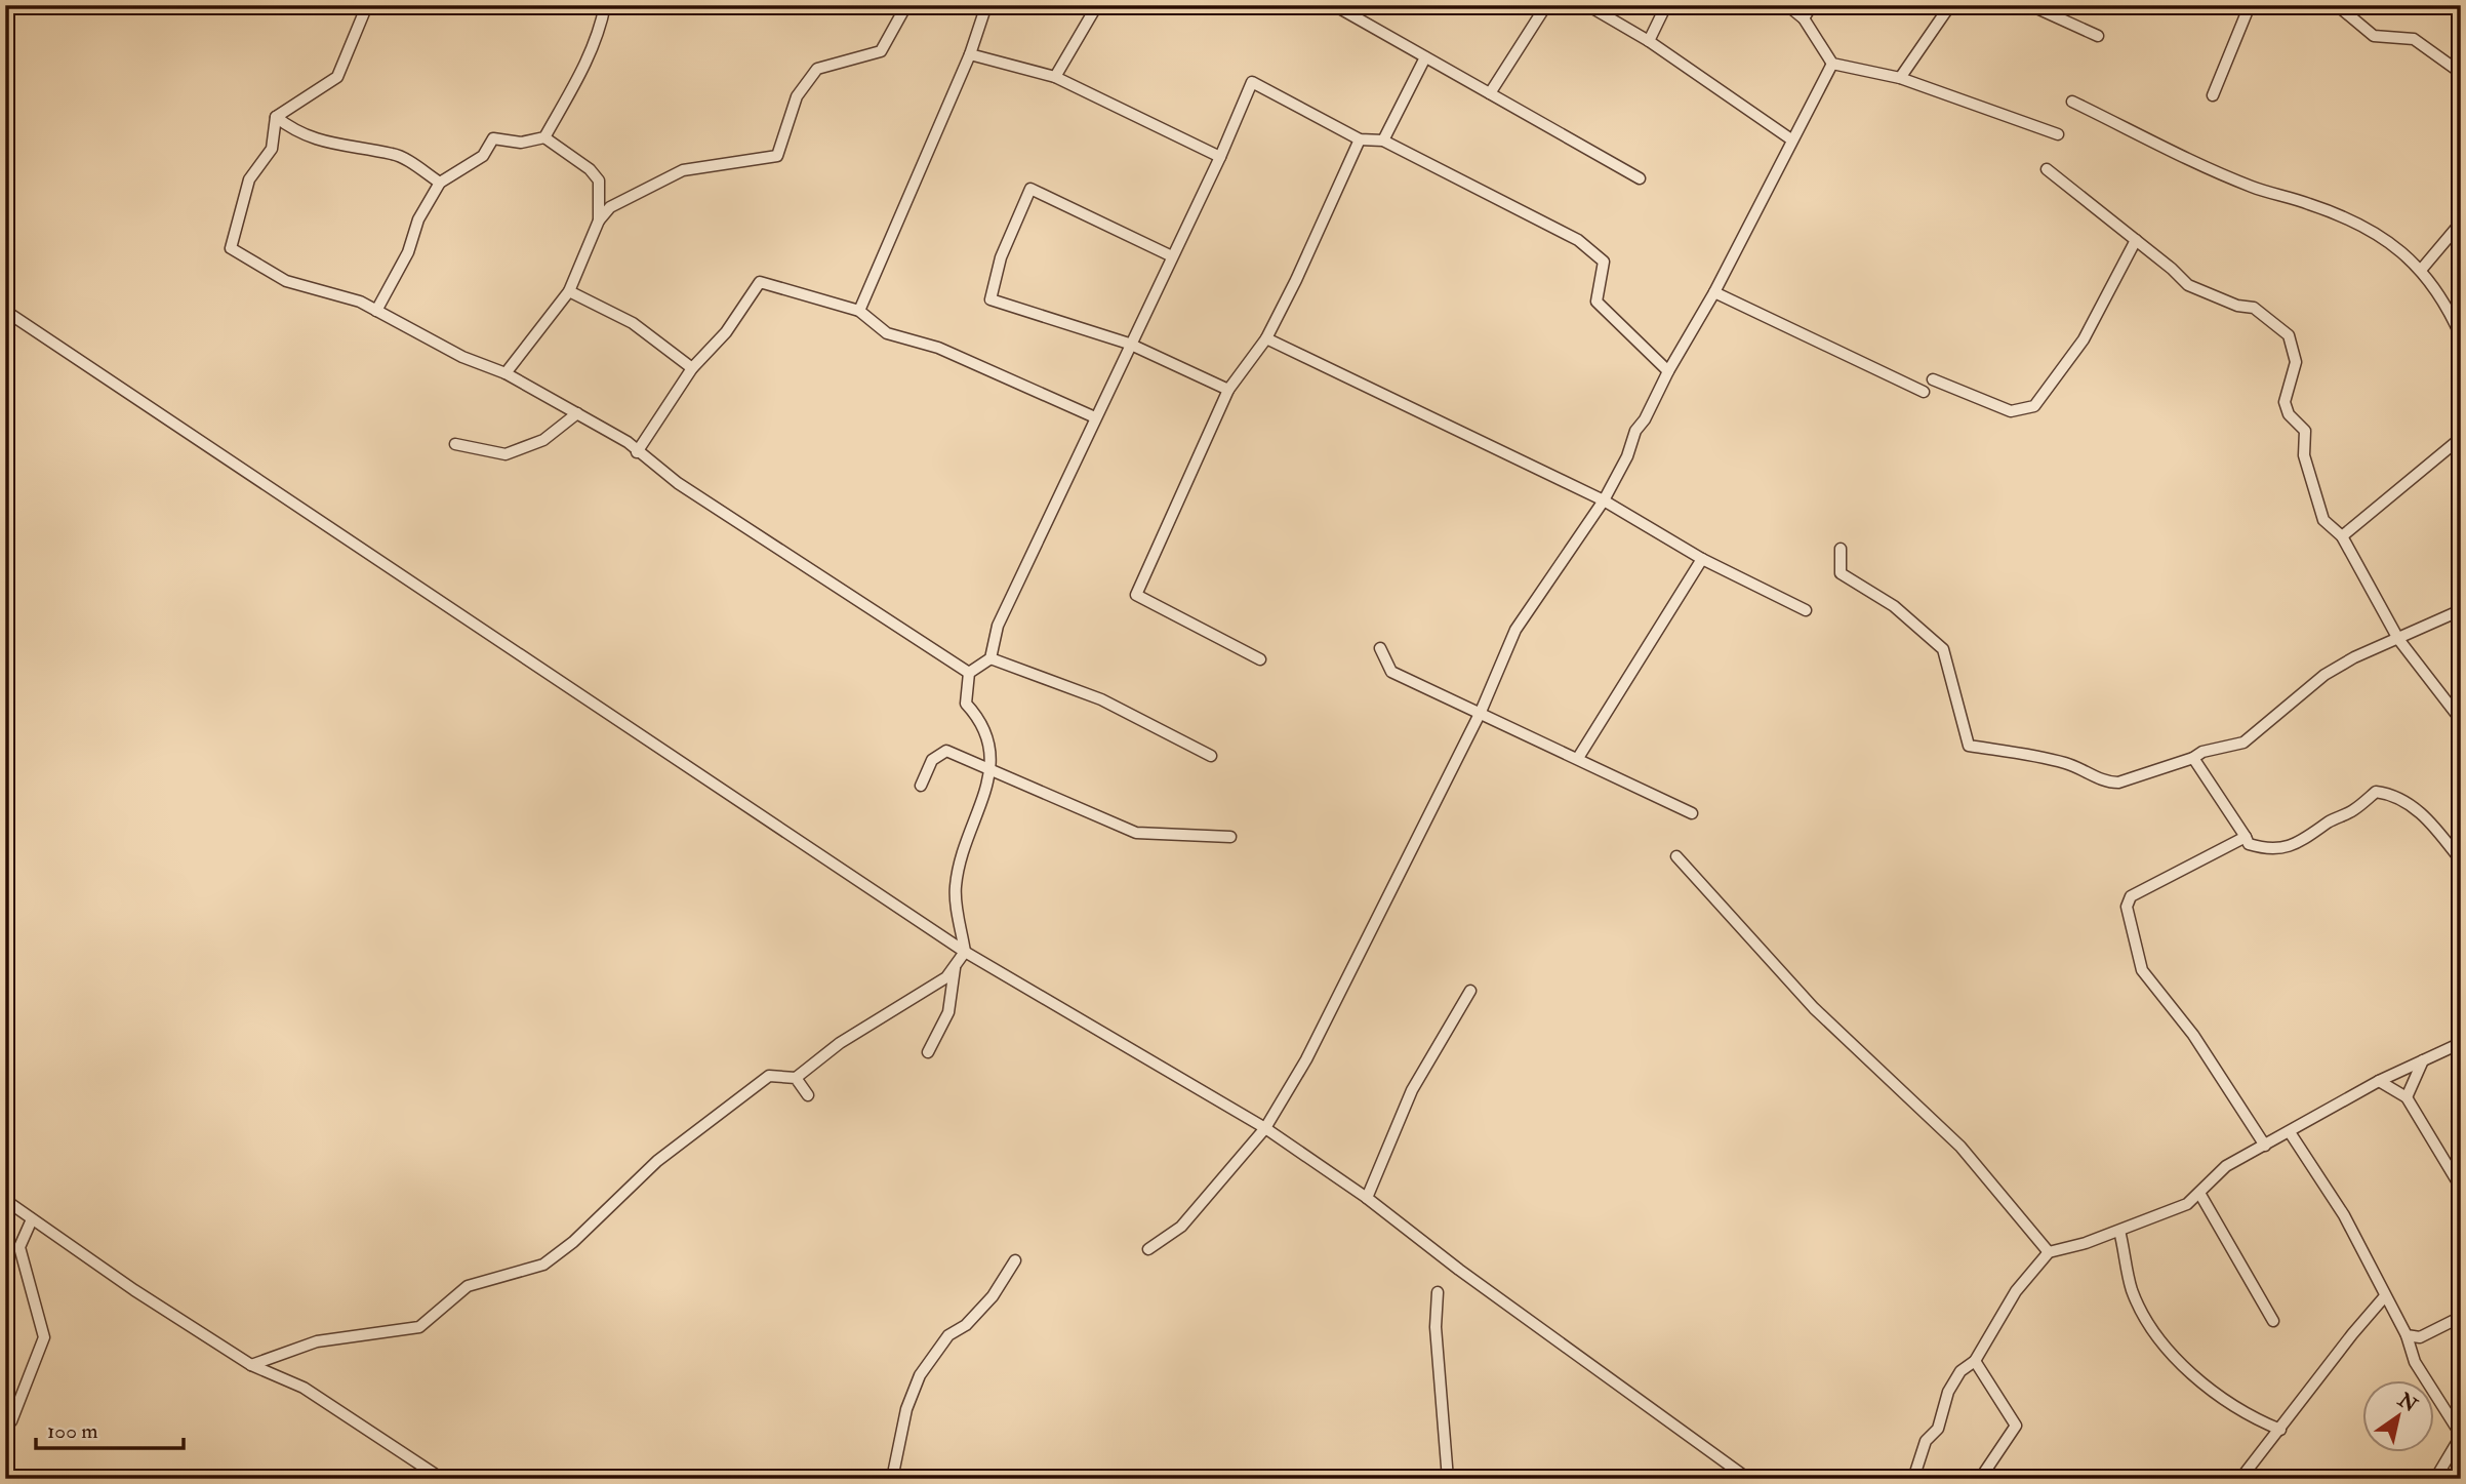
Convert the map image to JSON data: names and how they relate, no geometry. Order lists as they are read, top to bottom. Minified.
{"scale_bar":"100 m","north":"top right"}
